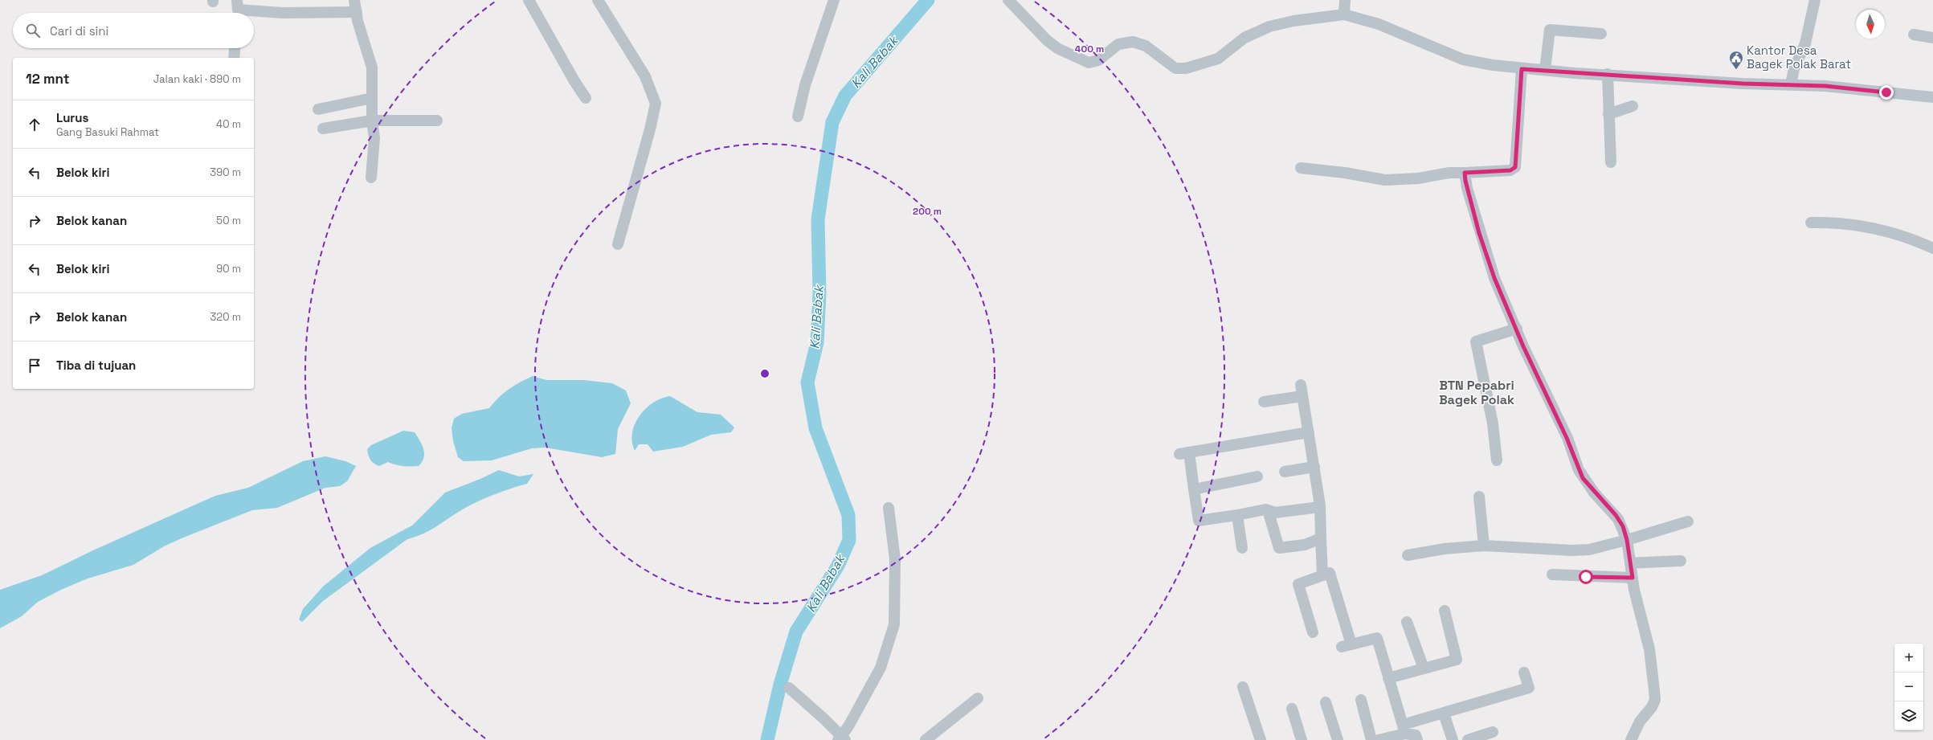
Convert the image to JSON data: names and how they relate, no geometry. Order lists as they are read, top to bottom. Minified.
{"districts":["BTN Pepabri Bagek Polak"],"water":["Kali Babak"],"places":{"public building":["Kantor Desa Bagek Polak Barat"]},"north":"bottom","page":{"search":"Cari di sini","heading":["12 mnt","Jalan kaki · 890 m"],"list":[["Lurus","Gang Basuki Rahmat","40 m"],["Belok kiri","390 m"],["Belok kanan","50 m"],["Belok kiri","90 m"],["Belok kanan","320 m"],"Tiba di tujuan"],"map_buttons":["+","−"]},"rings":["400 m","200 m"]}
